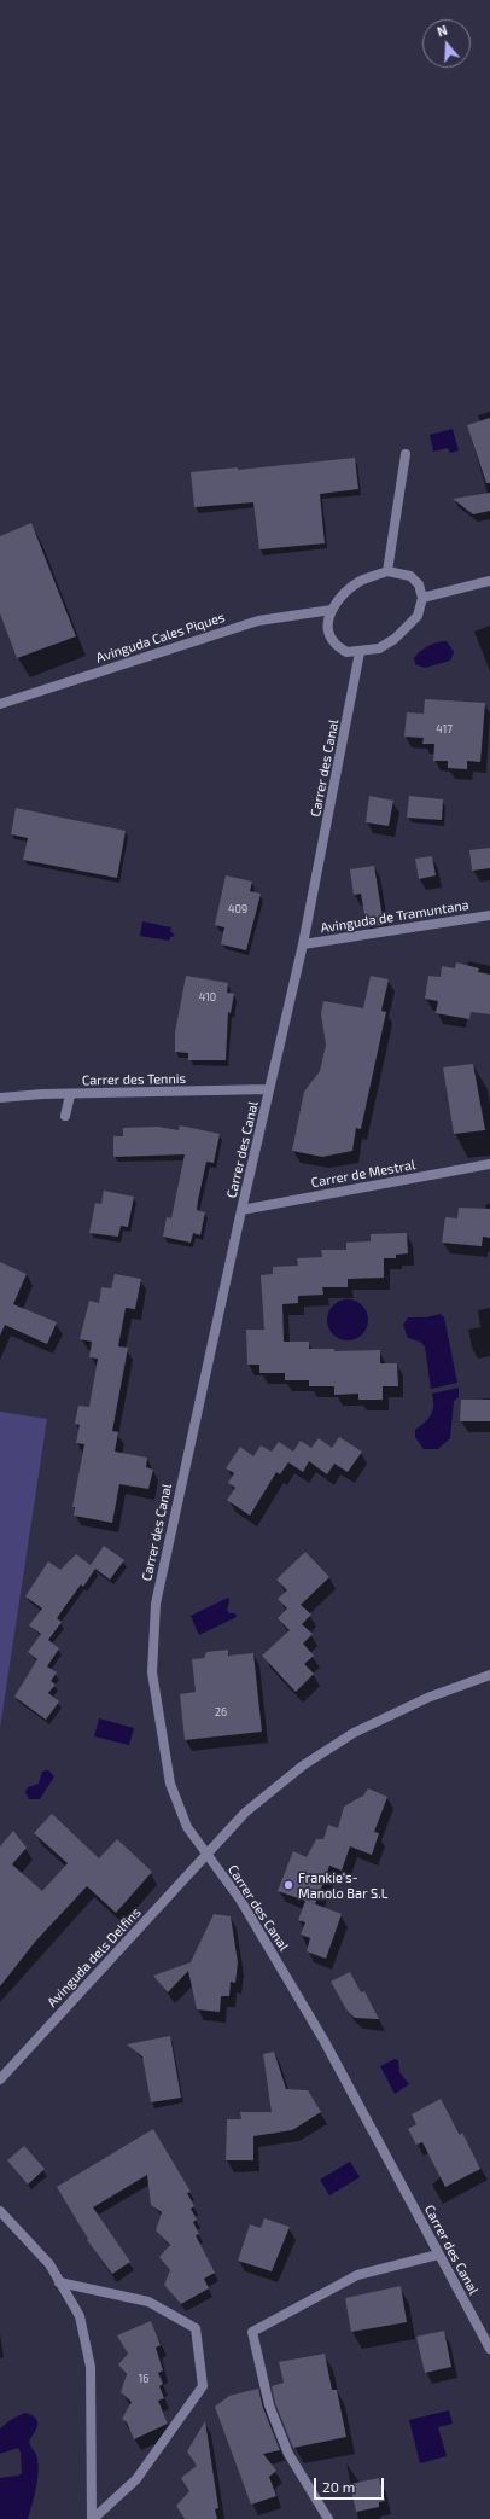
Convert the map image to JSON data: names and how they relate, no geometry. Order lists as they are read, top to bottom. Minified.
{"streets":{"street":["Avinguda Cales Piques","Carrer des Canal","Avinguda de Tramuntana","Carrer des Tennis","Carrer de Mestral","Avinguda dels Delfins"]},"crossings":[["Avinguda Cales Piques","Carrer des Canal"],["Carrer des Canal","Avinguda de Tramuntana"],["Carrer des Canal","Carrer des Tennis"],["Carrer des Canal","Carrer de Mestral"],["Carrer des Canal","Avinguda dels Delfins"]],"places":["Frankie's- Manolo Bar S.L"],"house_numbers":["417","409","410","26","16"],"scale_bar":"20 m","north":"top"}
